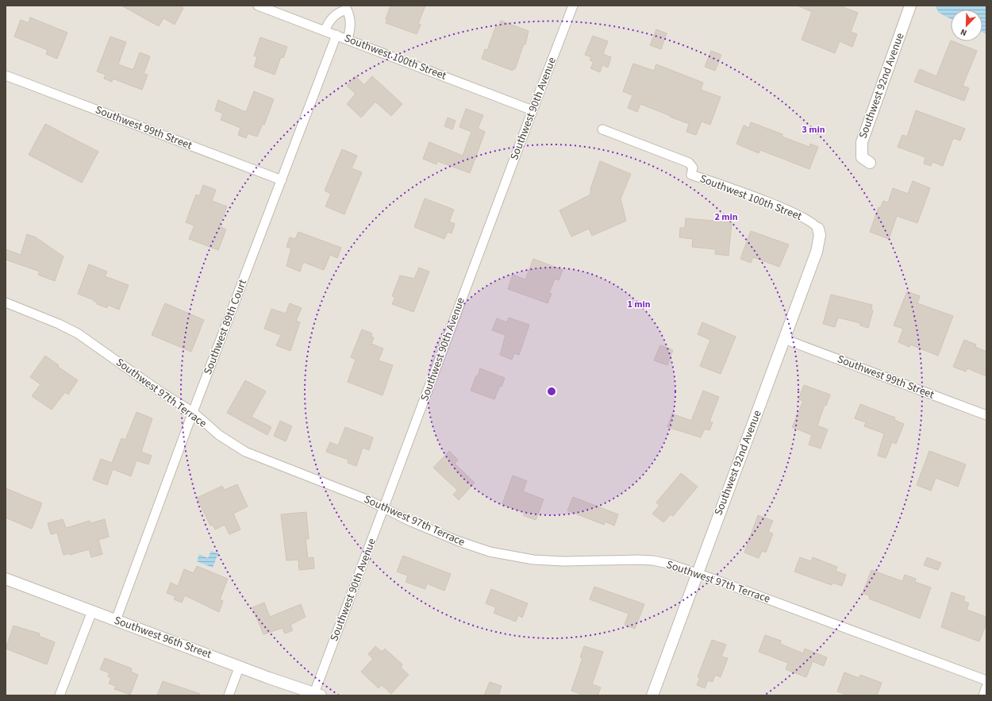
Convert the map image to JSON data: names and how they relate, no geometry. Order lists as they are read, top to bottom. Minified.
{"streets":{"street":["Southwest 100th Street","Southwest 92nd Avenue","Southwest 90th Avenue","Southwest 99th Street","Southwest 89th Court","Southwest 97th Terrace","Southwest 96th Street"]},"crossings":[["Southwest 100th Street","Southwest 92nd Avenue"],["Southwest 100th Street","Southwest 90th Avenue"],["Southwest 100th Street","Southwest 89th Court"],["Southwest 92nd Avenue","Southwest 99th Street"],["Southwest 92nd Avenue","Southwest 97th Terrace"],["Southwest 90th Avenue","Southwest 97th Terrace"],["Southwest 90th Avenue","Southwest 96th Street"],["Southwest 99th Street","Southwest 89th Court"],["Southwest 89th Court","Southwest 97th Terrace"],["Southwest 89th Court","Southwest 96th Street"]],"north":"bottom left","rings":["3 min","2 min","1 min"]}
